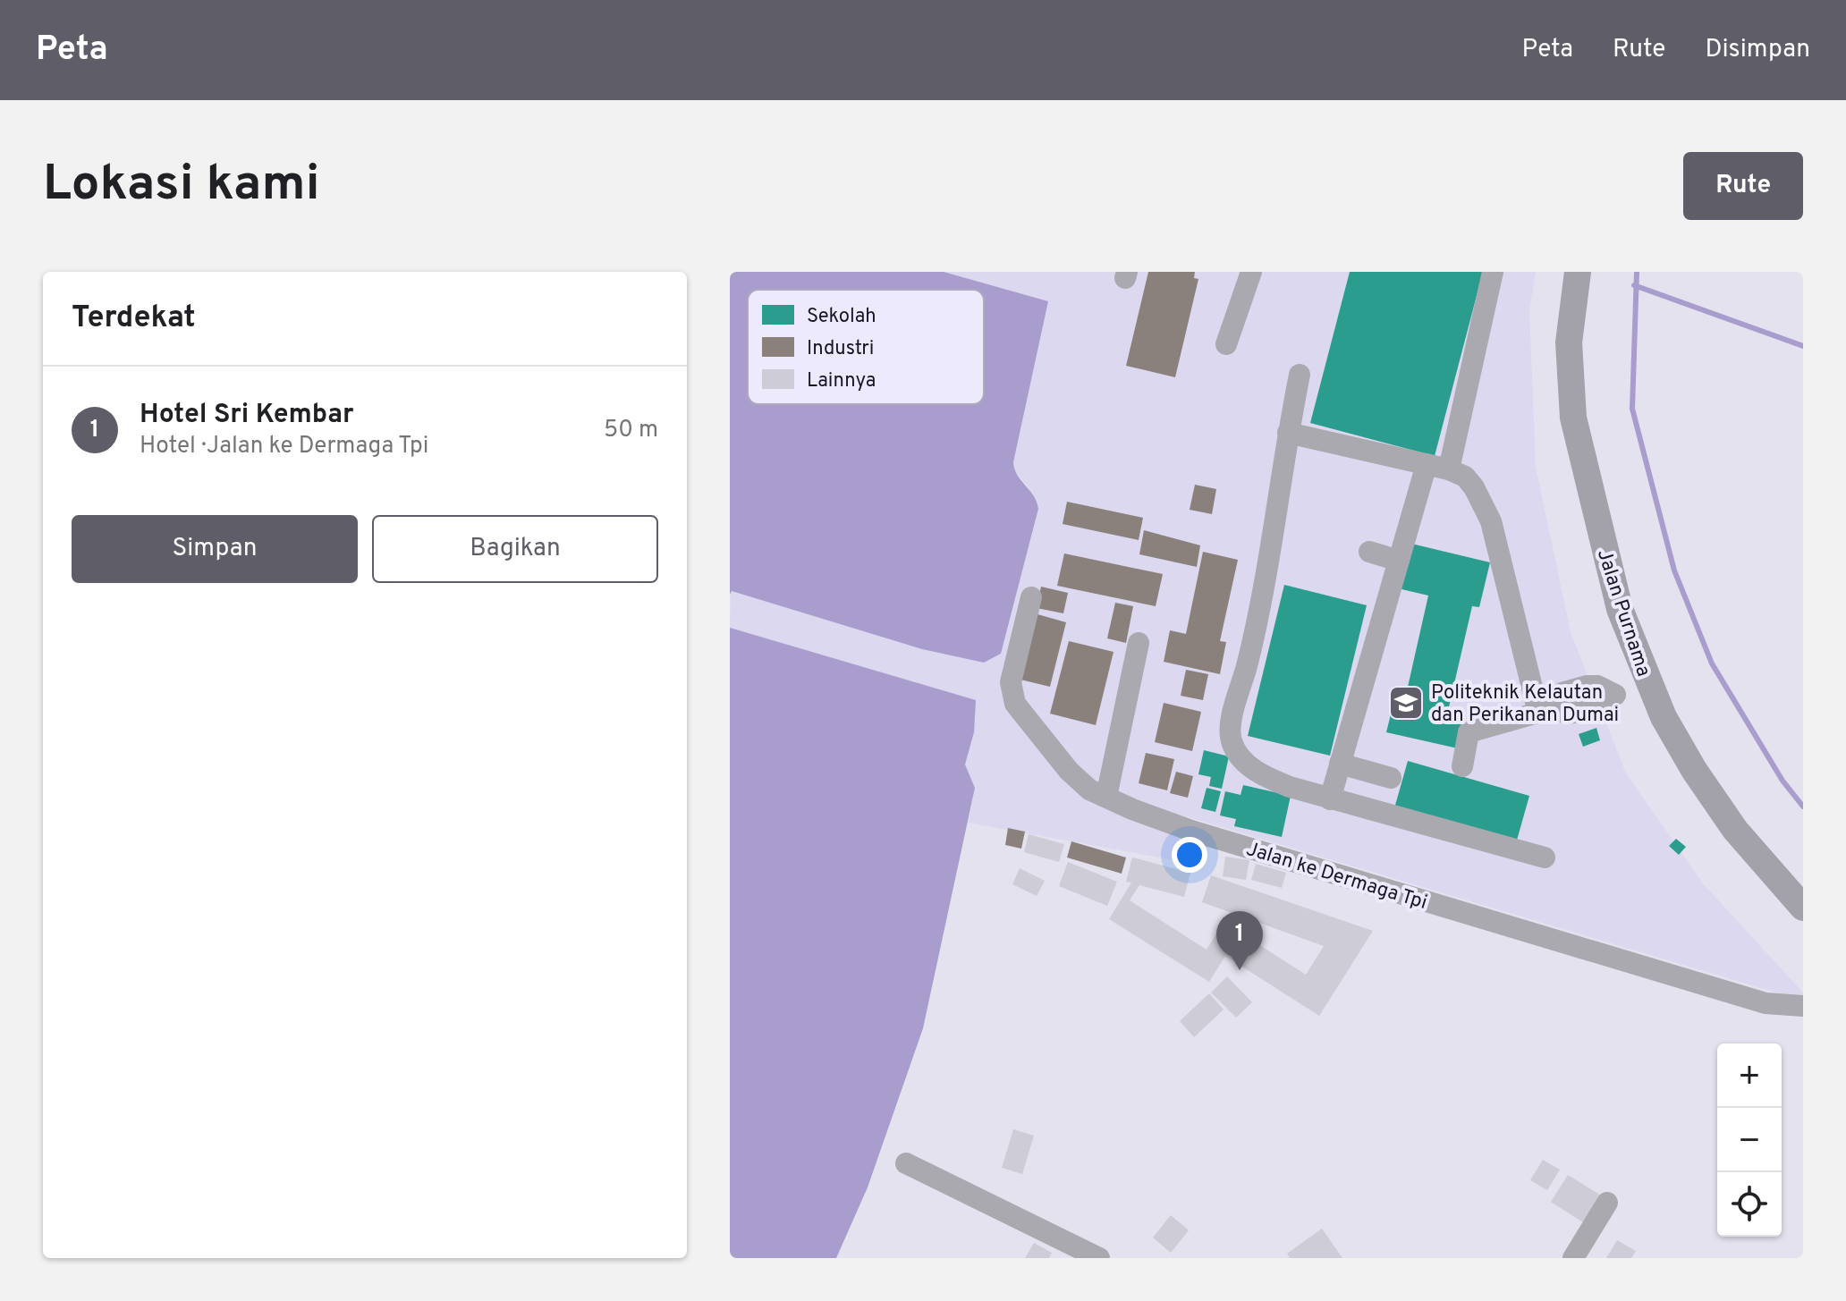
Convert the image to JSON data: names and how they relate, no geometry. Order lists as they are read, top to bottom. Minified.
{"streets":{"main road":["Jalan Purnama"],"street":["Jalan ke Dermaga Tpi"]},"places":{"school or university":["Politeknik Kelautan dan Perikanan Dumai"]},"legend":["Sekolah","Industri","Lainnya"],"page":{"header":"Peta","nav":["Peta","Rute","Disimpan"],"buttons":["Rute",["Simpan","Bagikan"]],"title":"Lokasi kami","heading":"Terdekat","list":[{"mark":"1","name":"Hotel Sri Kembar","note":"Hotel · Jalan ke Dermaga Tpi","value":"50 m"}],"pins":"1","map_buttons":["+","−"]}}
